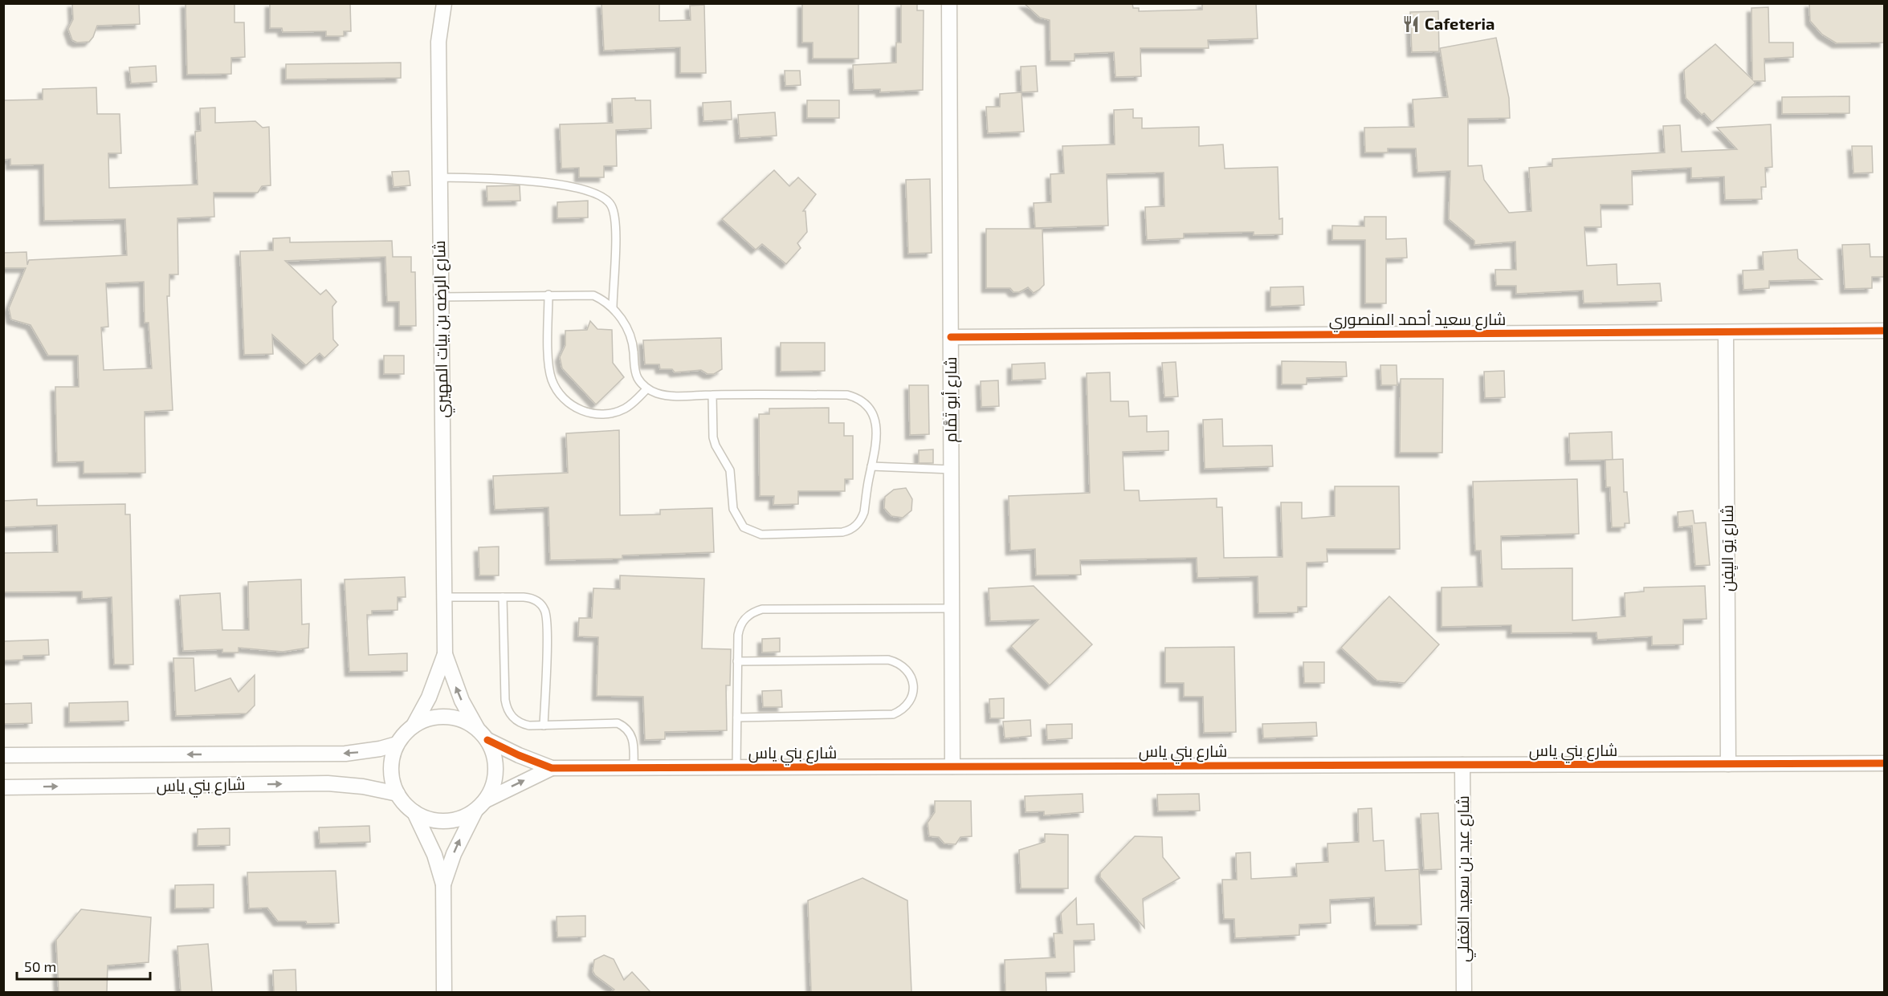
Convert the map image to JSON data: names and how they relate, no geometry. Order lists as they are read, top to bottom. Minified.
{"streets":{"street":["شارع سعيد أحمد المنصوري","شارع الرضه بن بيات المهيري","شارع أبو تَمَّام","شارع يَو اليِفِن","شارع بني ياس","شارع عيد بن سعيد الغفلي"]},"crossings":[["شارع سعيد أحمد المنصوري","شارع أبو تَمَّام"],["شارع سعيد أحمد المنصوري","شارع يَو اليِفِن"],["شارع الرضه بن بيات المهيري","شارع بني ياس"],["شارع أبو تَمَّام","شارع بني ياس"],["شارع يَو اليِفِن","شارع بني ياس"],["شارع بني ياس","شارع عيد بن سعيد الغفلي"]],"places":{"restaurant":["Cafeteria"]},"scale_bar":"50 m"}
